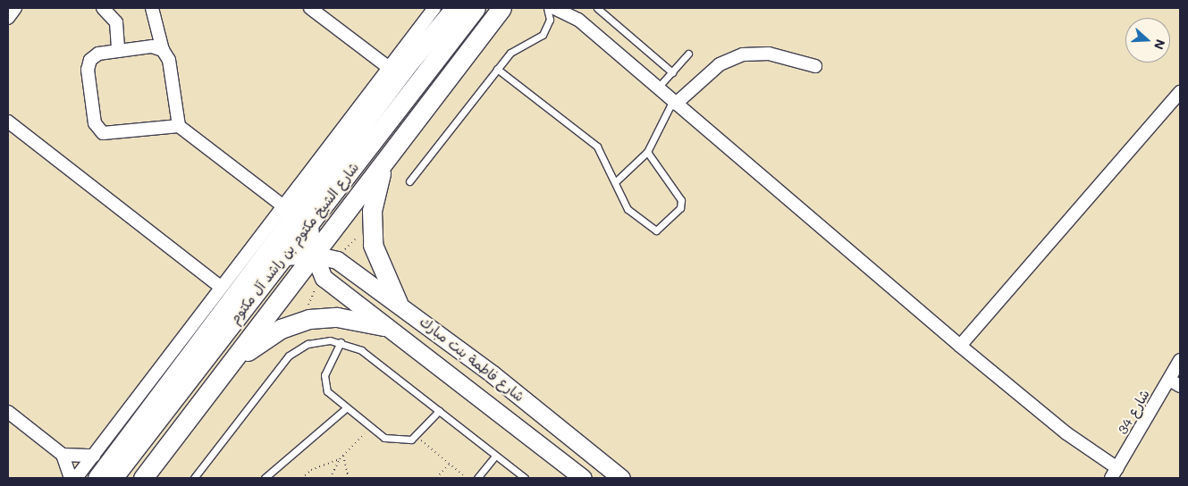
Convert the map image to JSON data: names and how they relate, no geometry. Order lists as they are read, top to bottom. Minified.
{"streets":{"main road":["شارع الشيخ مكتوم بن راشد آل مكتوم"],"street":["شارع فاطمة بنت مبارك","شارع 34"]},"crossings":[["شارع الشيخ مكتوم بن راشد آل مكتوم","شارع فاطمة بنت مبارك"]],"north":"right"}
